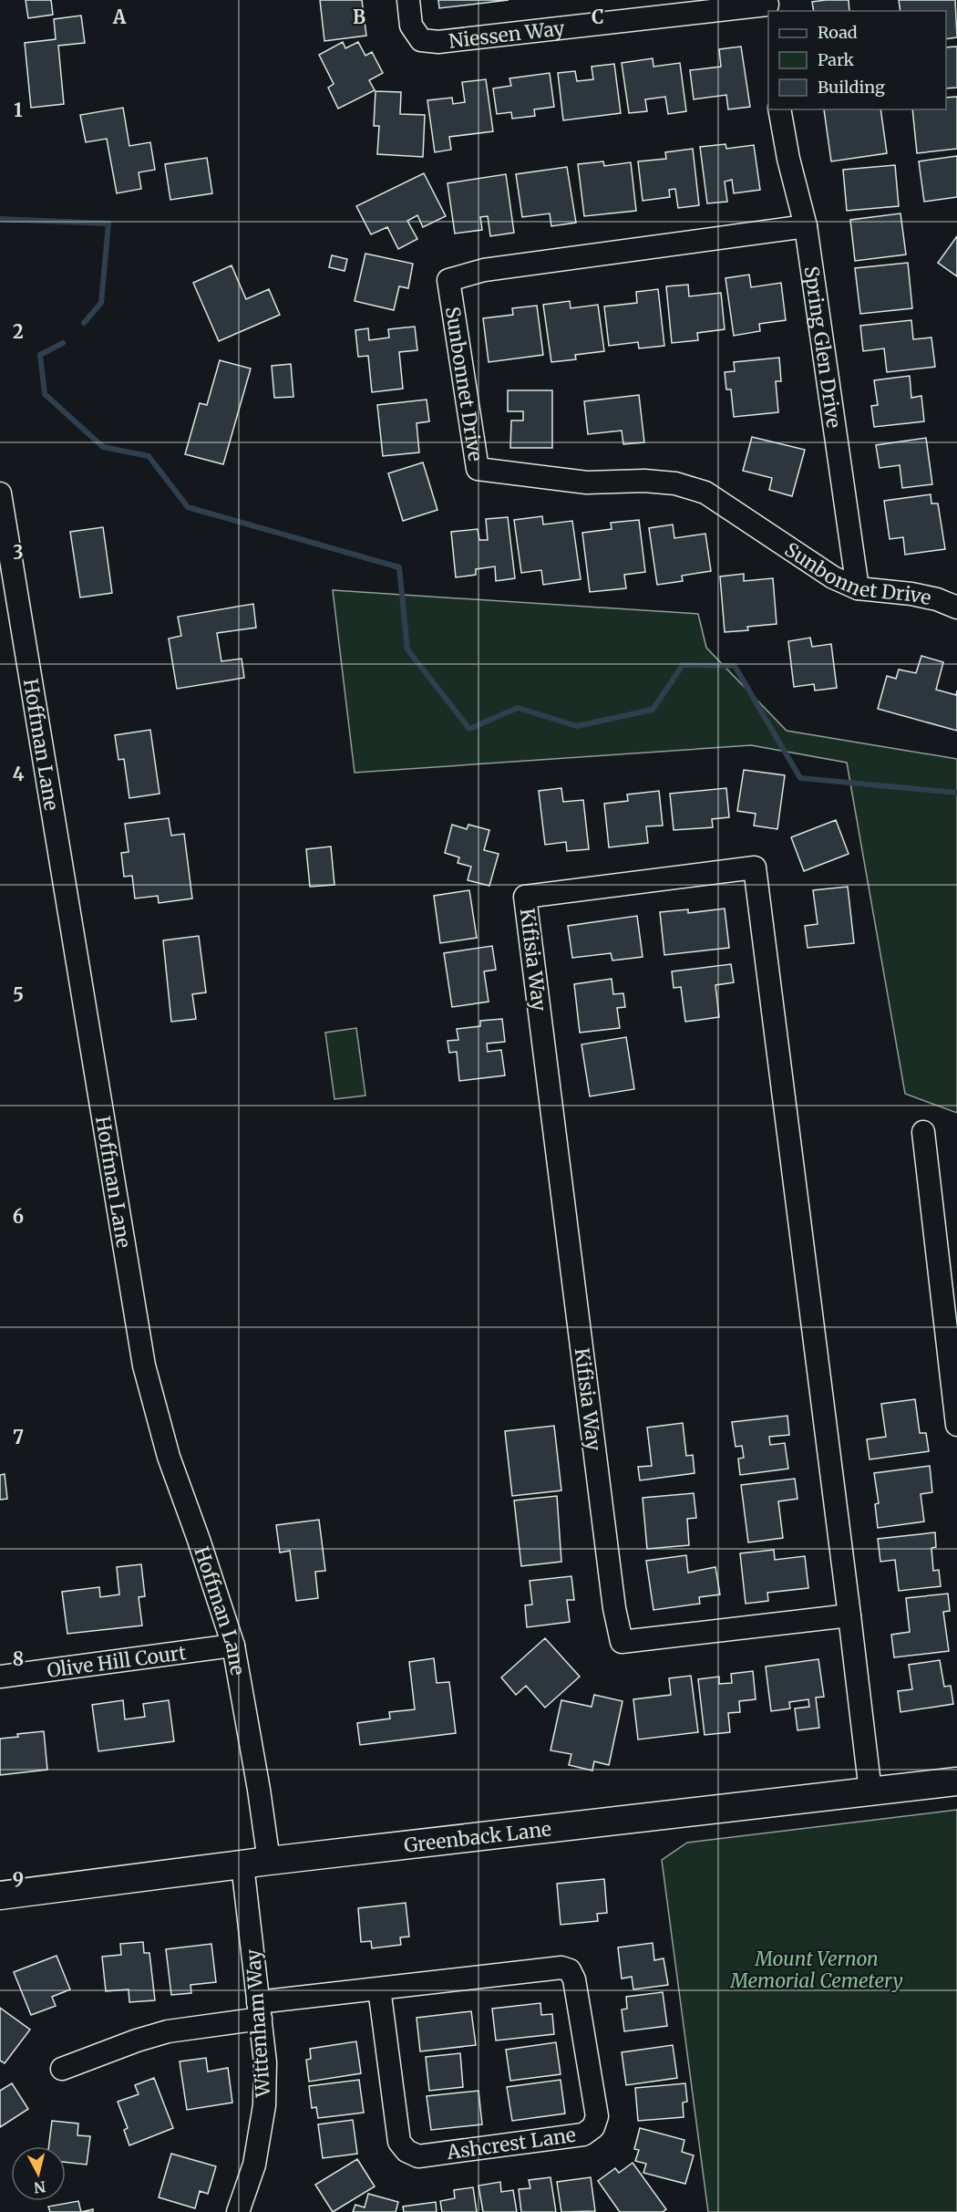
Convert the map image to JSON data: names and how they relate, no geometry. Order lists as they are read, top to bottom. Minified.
{"streets":{"main road":["Greenback Lane"],"street":["Niessen Way","Spring Glen Drive","Sunbonnet Drive","Hoffman Lane","Kifisia Way","Olive Hill Court","Wittenham Way","Ashcrest Lane"]},"crossings":[["Spring Glen Drive","Sunbonnet Drive"],["Hoffman Lane","Olive Hill Court"],["Hoffman Lane","Greenback Lane"],["Hoffman Lane","Wittenham Way"],["Kifisia Way","Greenback Lane"],["Greenback Lane","Wittenham Way"],["Wittenham Way","Ashcrest Lane"]],"parks":["Mount Vernon Memorial Cemetery"],"legend":["Road","Park","Building"],"north":"bottom","grid":{"columns":["A","B","C"],"rows":["1","2","3","4","5","6","7","8","9"]}}
